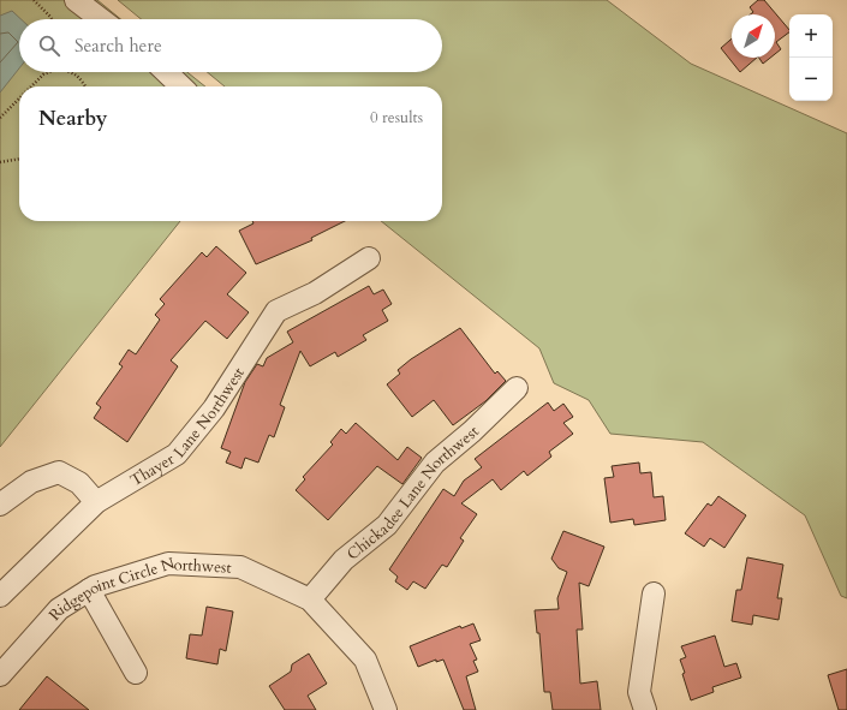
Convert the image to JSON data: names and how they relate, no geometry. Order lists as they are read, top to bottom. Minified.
{"streets":{"street":["Thayer Lane Northwest","Chickadee Lane Northwest","Ridgepoint Circle Northwest"]},"crossings":[["Chickadee Lane Northwest","Ridgepoint Circle Northwest"]],"north":"top right","page":{"map_buttons":["+","−"],"search":"Search here","heading":["Nearby","0 results"]}}
